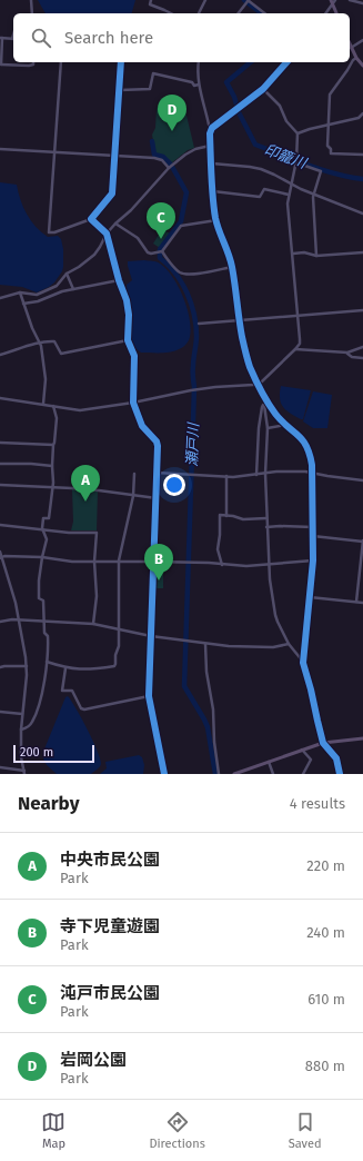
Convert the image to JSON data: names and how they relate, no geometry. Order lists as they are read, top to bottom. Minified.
{"water":["印籠川","瀬戸川"],"scale_bar":"200 m","page":{"search":"Search here","pins":["D","C","A","B"],"scale":"200 m","heading":["Nearby","4 results"],"list":[{"mark":"A","name":"中央市民公園","note":"Park","value":"220 m"},{"mark":"B","name":"寺下児童遊園","note":"Park","value":"240 m"},{"mark":"C","name":"沌戸市民公園","note":"Park","value":"610 m"},{"mark":"D","name":"岩岡公園","note":"Park","value":"880 m"}],"nav":["Map","Directions","Saved"]}}
